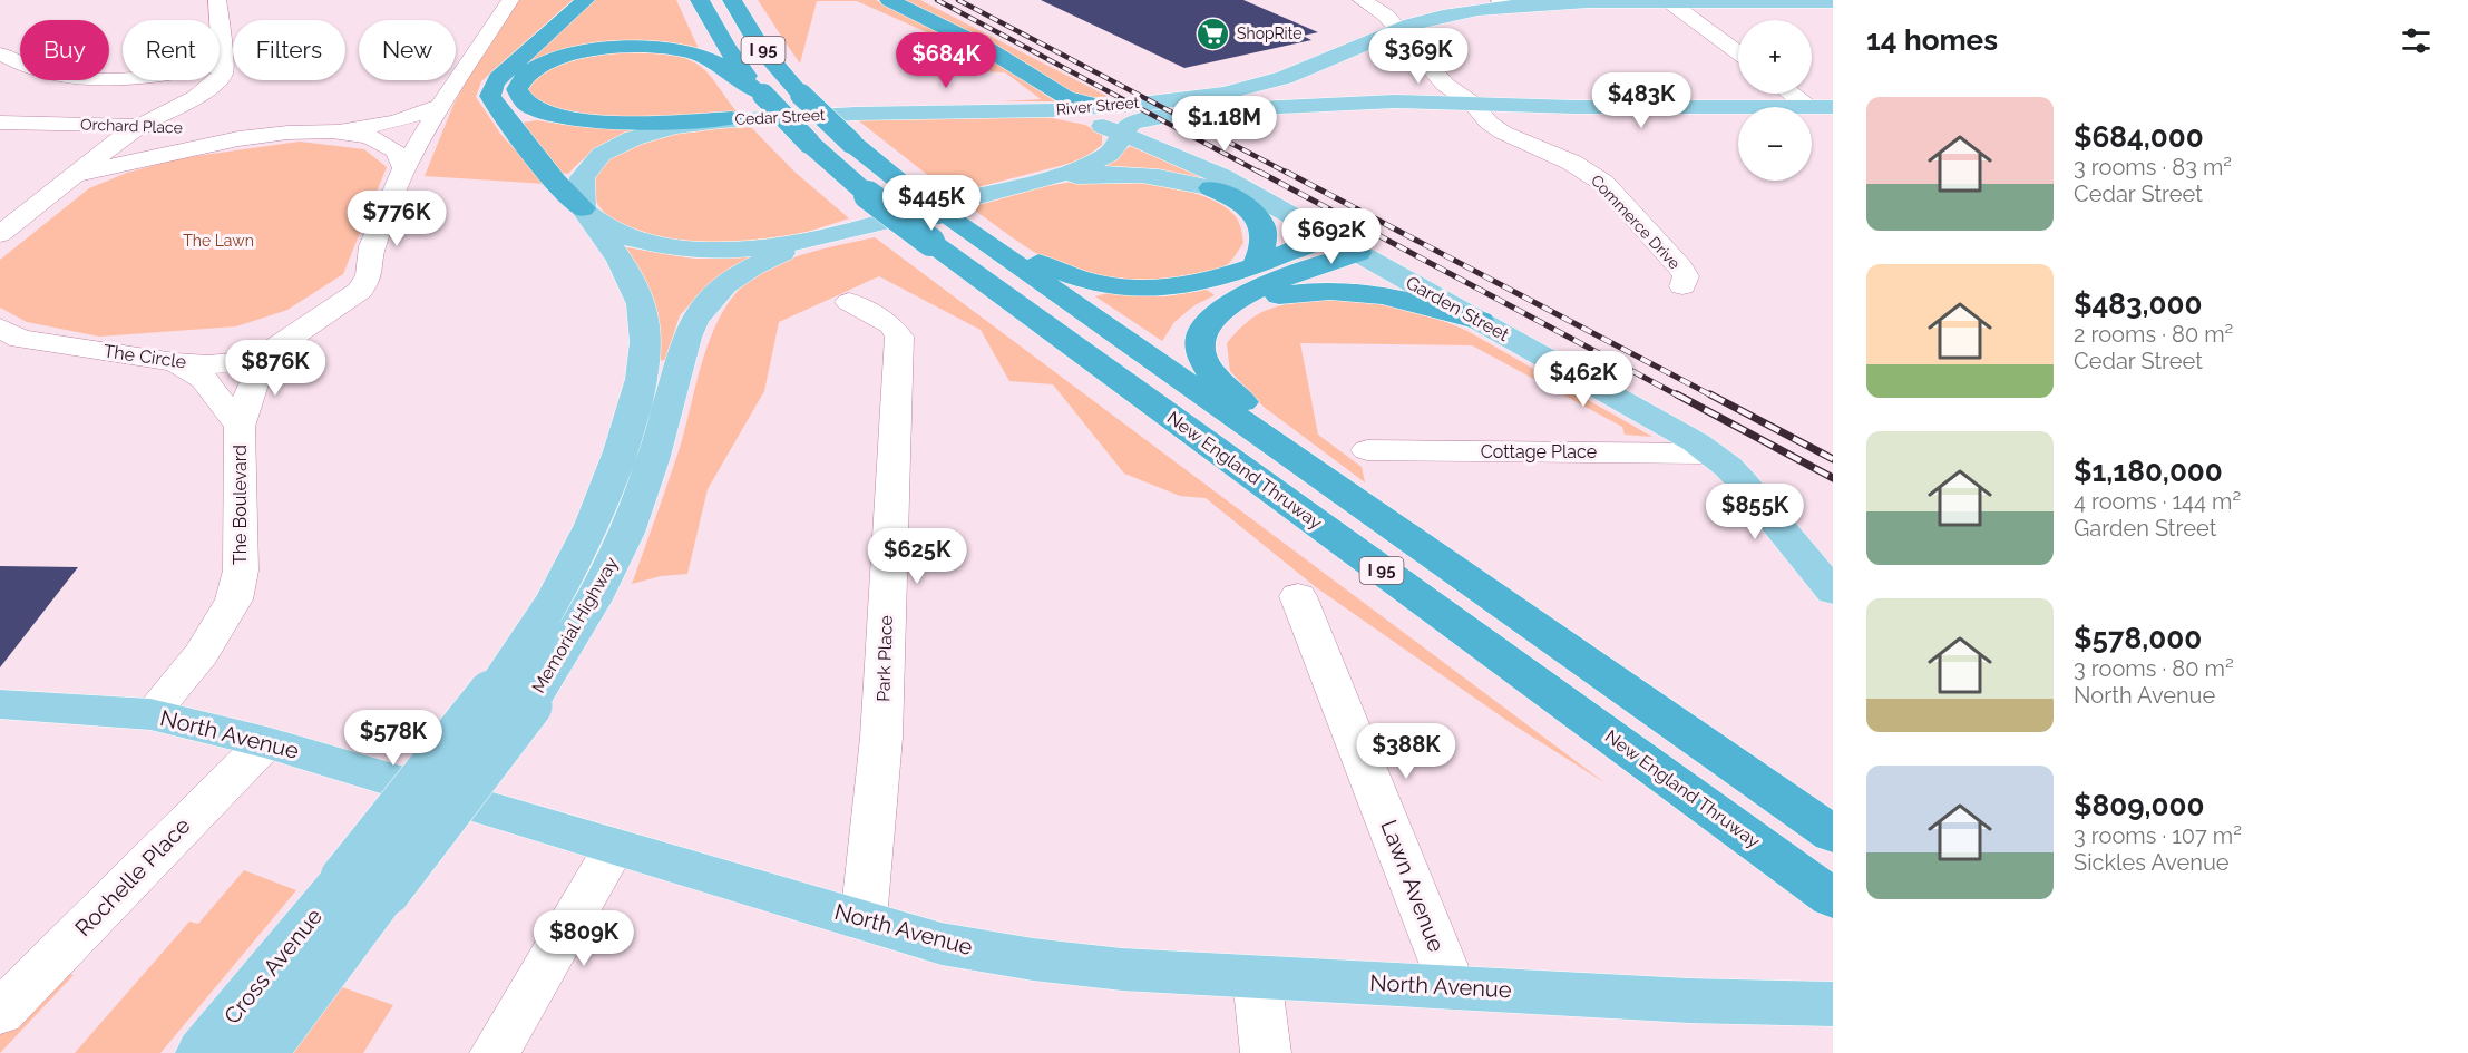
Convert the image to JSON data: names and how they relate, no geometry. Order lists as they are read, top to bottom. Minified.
{"streets":{"highway":["I 95","New England Thruway"],"main road":["River Street","Cedar Street","Garden Street","Memorial Highway","North Avenue","Cross Avenue"],"street":["Orchard Place","Commerce Drive","The Circle","Cottage Place","The Boulevard","Park Place","Rochelle Place","Lawn Avenue"]},"crossings":[["River Street","Cedar Street"],["River Street","Commerce Drive"],["River Street","Garden Street"],["Cedar Street","Garden Street"],["Cedar Street","Memorial Highway"],["Garden Street","Cottage Place"],["The Circle","The Boulevard"],["The Boulevard","North Avenue"],["Memorial Highway","Cross Avenue"],["Park Place","North Avenue"],["North Avenue","Rochelle Place"],["North Avenue","Lawn Avenue"]],"parks":["The Lawn"],"places":{"supermarket":["ShopRite"]},"page":{"heading":"14 homes","map_buttons":["+","−"],"chip":["Buy","Rent","Filters","New"],"price":["$369K","$684K","$483K","$1.18M","$445K","$776K","$692K","$876K","$462K","$855K","$625K","$578K","$388K","$809K"],"list":[{"name":"$684,000","note":"3 rooms · 83 m² · Cedar Street"},{"name":"$483,000","note":"2 rooms · 80 m² · Cedar Street"},{"name":"$1,180,000","note":"4 rooms · 144 m² · Garden Street"},{"name":"$578,000","note":"3 rooms · 80 m² · North Avenue"},{"name":"$809,000","note":"3 rooms · 107 m² · Sickles Avenue"}]}}
